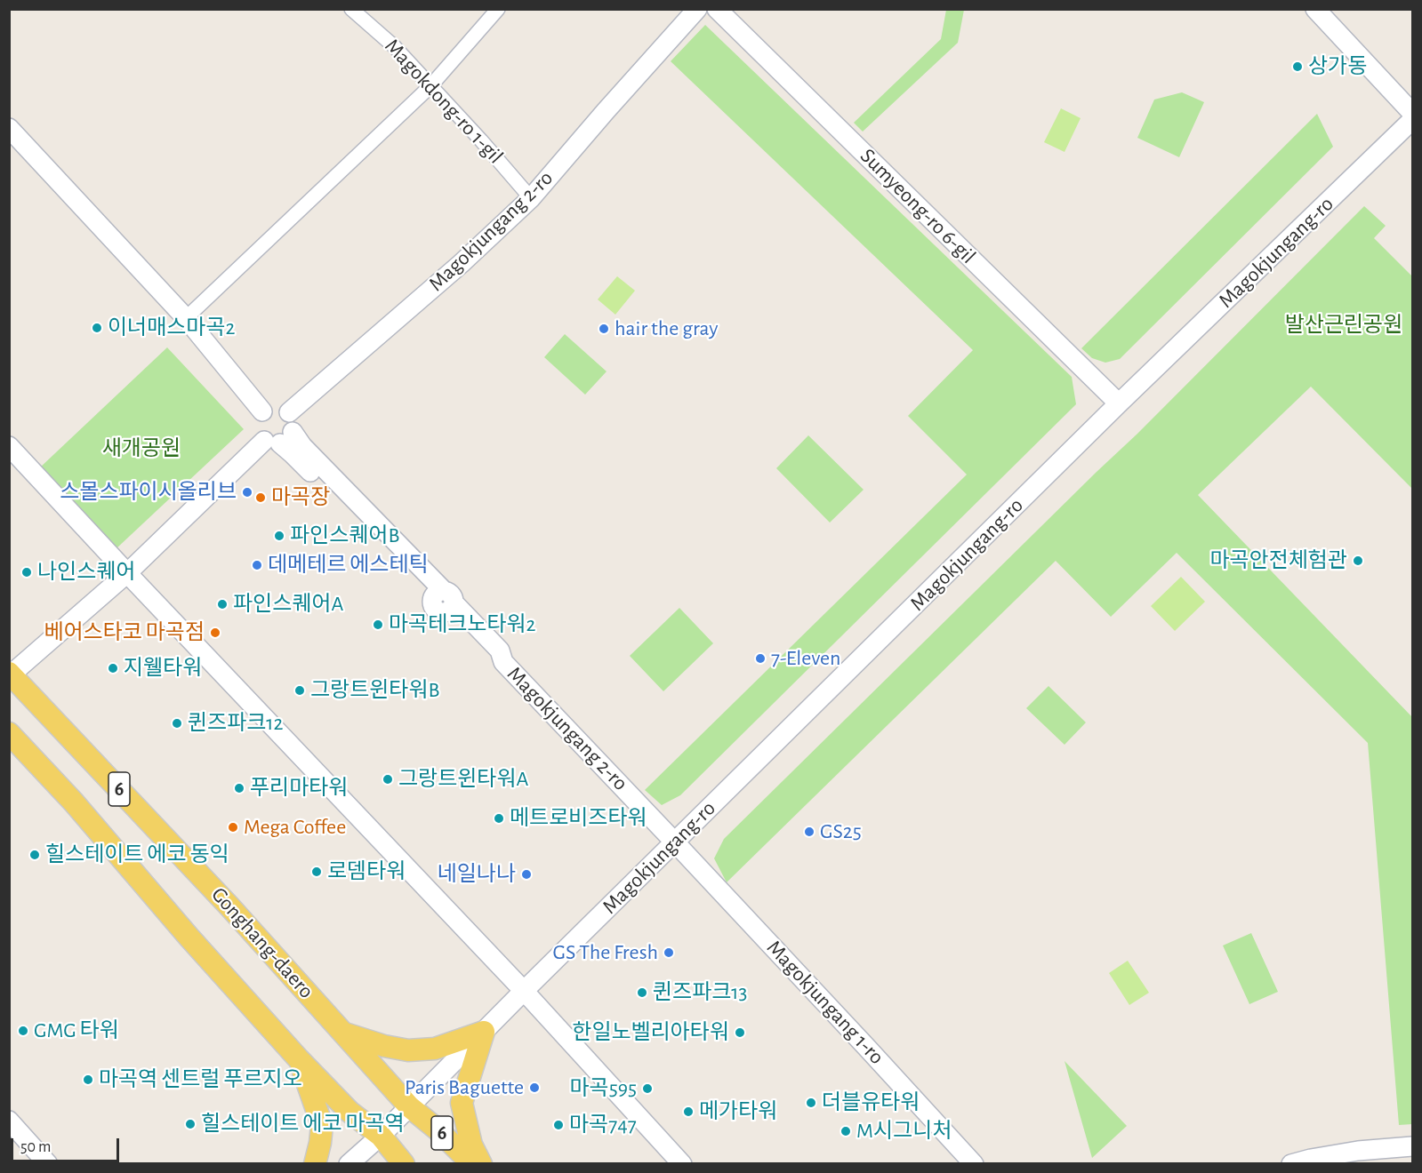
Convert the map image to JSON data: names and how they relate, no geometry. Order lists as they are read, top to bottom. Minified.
{"streets":{"main road":["6","Gonghang-daero"],"street":["Magokdong-ro 1-gil","Sumyeong-ro 6-gil","Magokjungang 2-ro","Magokjungang-ro","Magokjungang 1-ro"]},"crossings":[["Magokdong-ro 1-gil","Magokjungang 2-ro"],["Sumyeong-ro 6-gil","Magokjungang-ro"],["Magokjungang 2-ro","Magokjungang-ro"],["Magokjungang 2-ro","Magokjungang 1-ro"],["Magokjungang-ro","6"],["Magokjungang-ro","Gonghang-daero"],["Magokjungang-ro","Magokjungang 1-ro"]],"parks":["발산근린공원","새개공원"],"places":["상가동","이너매스마곡2","hair the gray","스몰스파이시올리브","마곡장","파인스퀘어B","마곡안전체험관","데메테르 에스테틱","나인스퀘어","파인스퀘어A","마곡테크노타워2","베어스타코 마곡점","7-Eleven","지웰타워","그랑트윈타워B","퀸즈파크12","그랑트윈타워A","푸리마타워","메트로비즈타워","Mega Coffee","GS25","힐스테이트 에코 동익","로뎀타워","네일나나","GS The Fresh","퀸즈파크13","GMG 타워","한일노벨리아타워","마곡역 센트럴 푸르지오","Paris Baguette","마곡595","더블유타워","메가타워","힐스테이트 에코 마곡역","마곡747","M시그니처"],"scale_bar":"50 m"}
